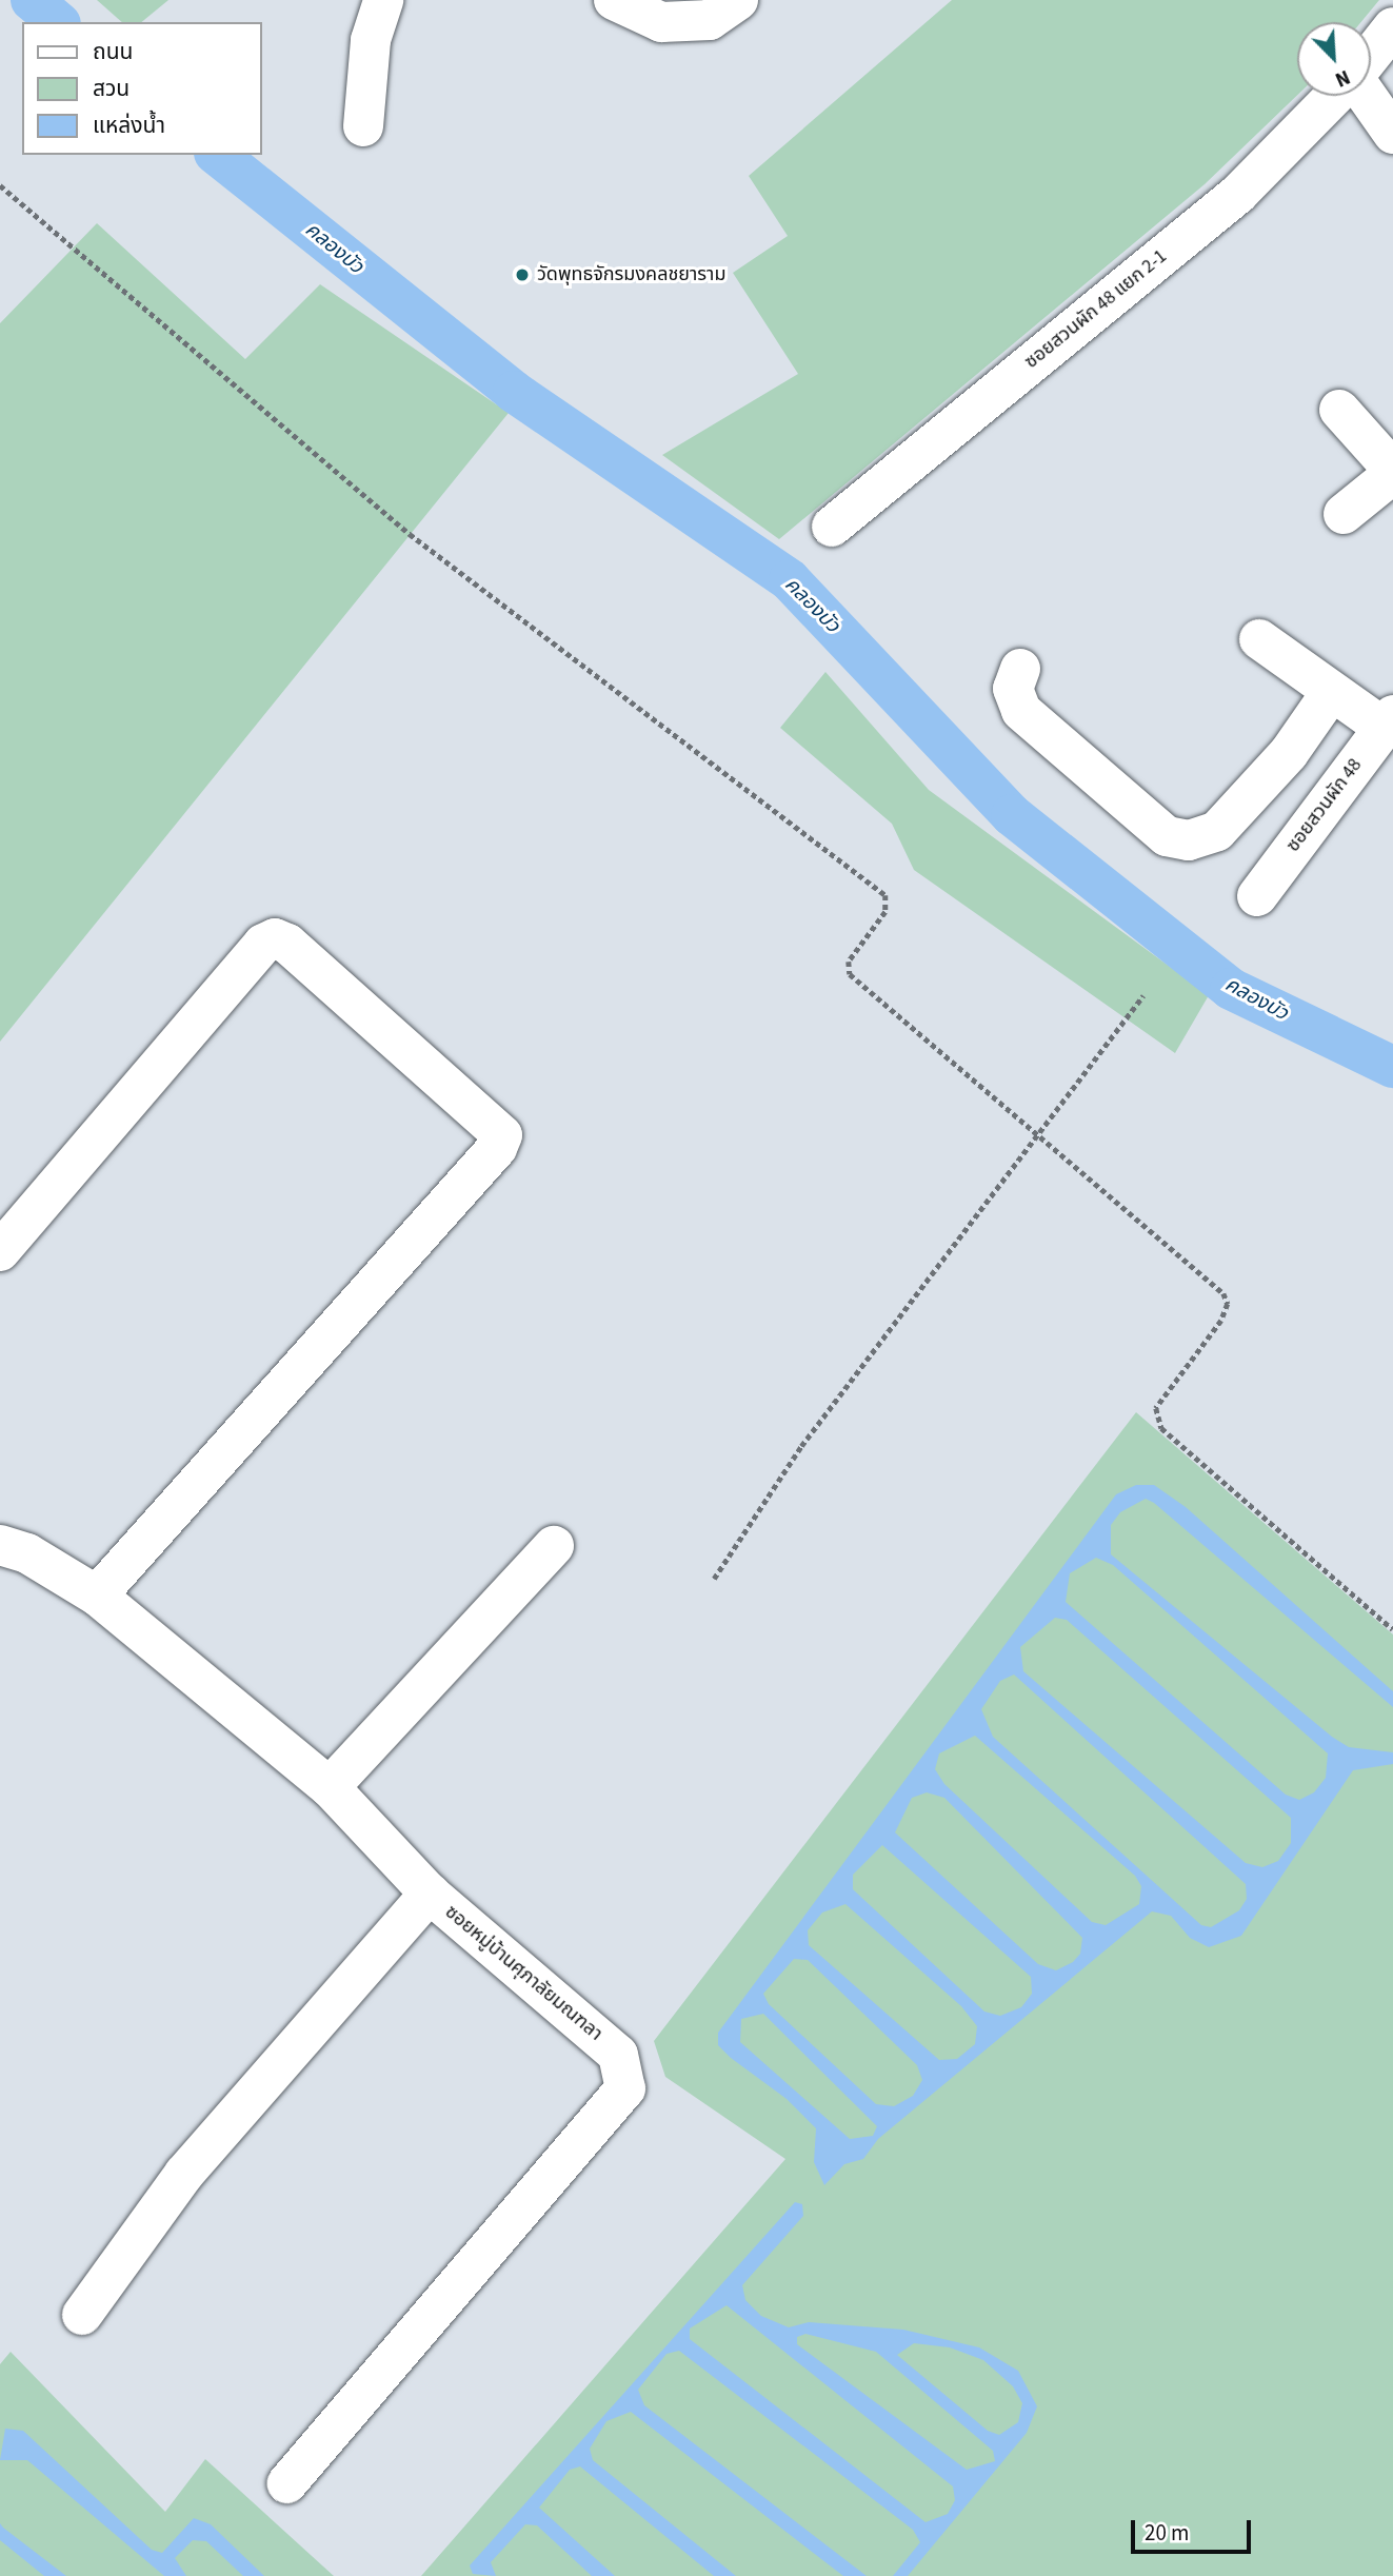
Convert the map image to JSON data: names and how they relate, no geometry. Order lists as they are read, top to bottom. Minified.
{"streets":{"street":["ซอยสวนผัก 48 แยก 2-1","ซอยสวนผัก 48","ซอยหมู่บ้านศุภาลัยมณฑลา"]},"water":["คลองบัว"],"places":["วัดพุทธจักรมงคลชยาราม"],"legend":["ถนน","สวน","แหล่งน้ำ"],"scale_bar":"20 m","north":"bottom right"}
